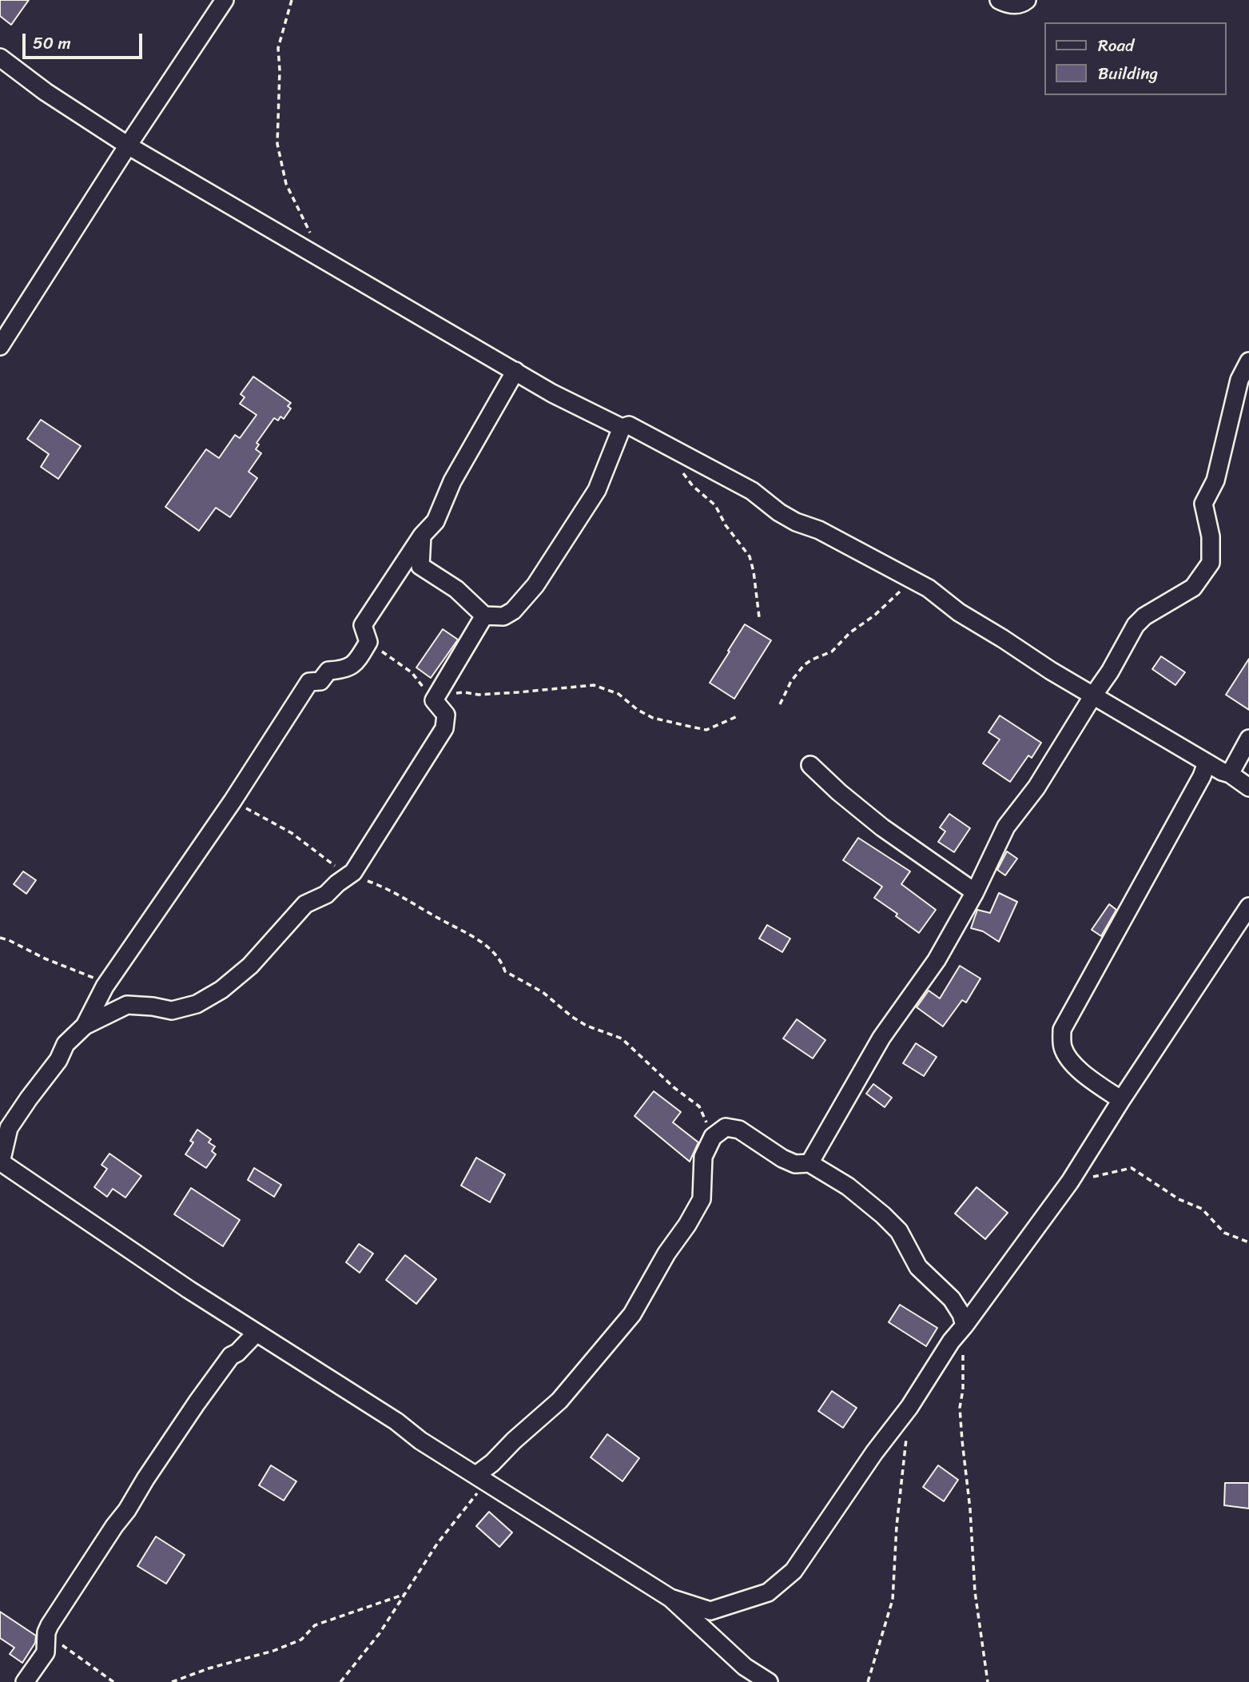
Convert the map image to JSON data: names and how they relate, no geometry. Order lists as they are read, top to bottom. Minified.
{"legend":["Road","Building"],"scale_bar":"50 m"}
